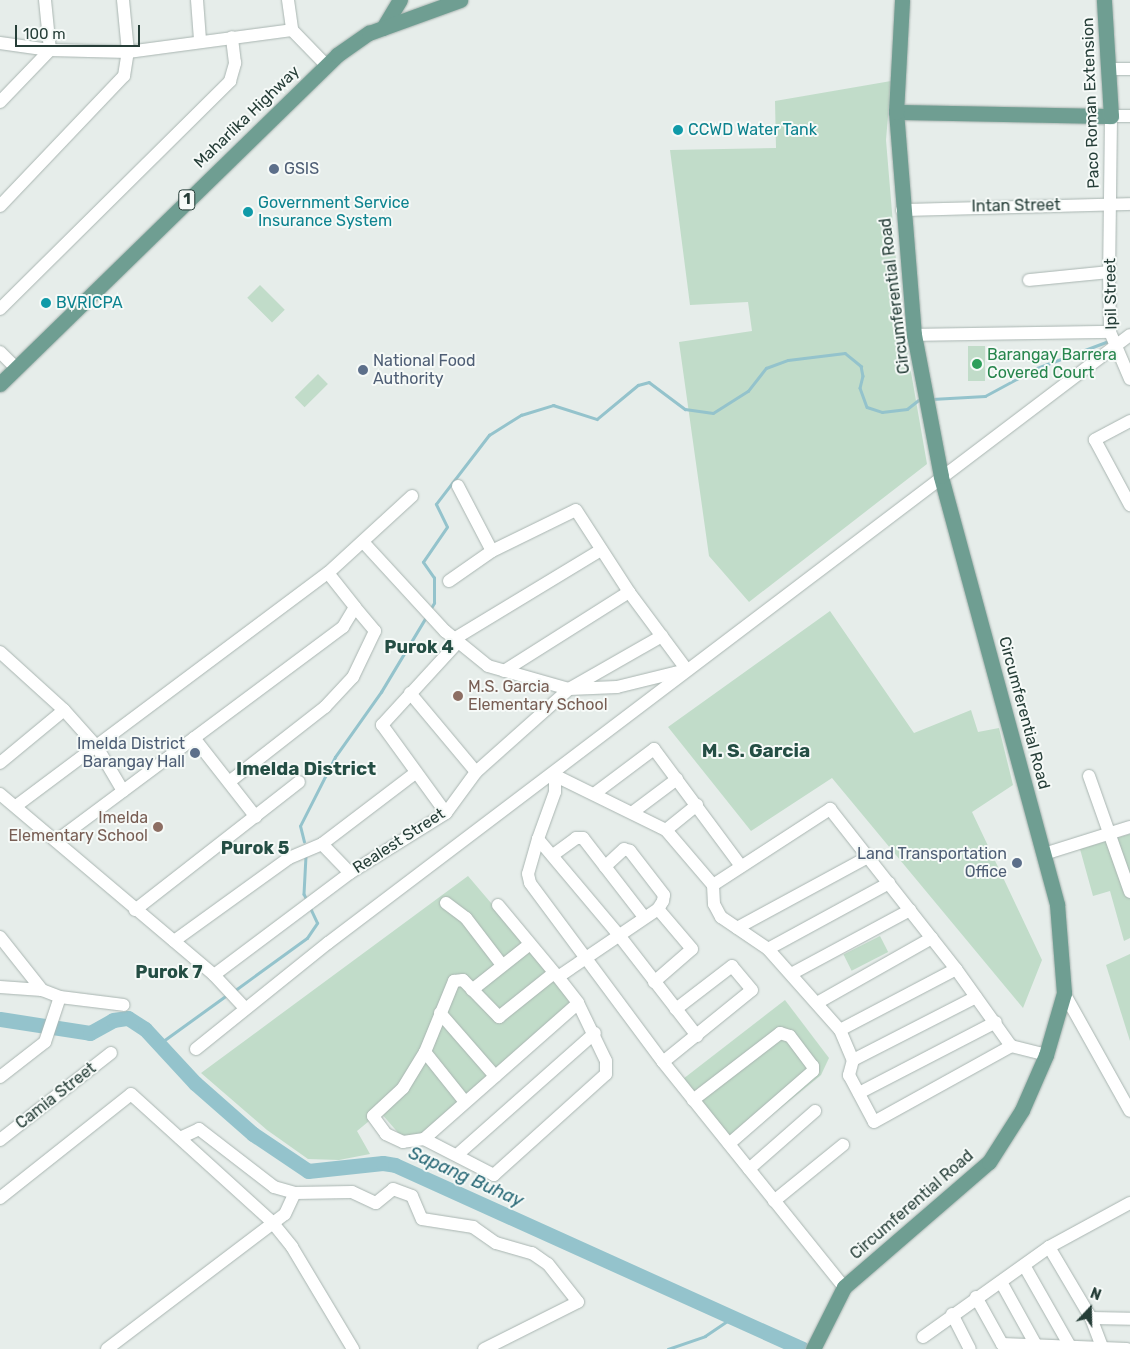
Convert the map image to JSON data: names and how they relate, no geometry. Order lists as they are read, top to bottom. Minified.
{"streets":{"main road":["Paco Roman Extension","Maharlika Highway","1","Circumferential Road"],"street":["Intan Street","Ipil Street","Realest Street","Camia Street"]},"crossings":[["Paco Roman Extension","Intan Street"],["Paco Roman Extension","Ipil Street"],["Intan Street","Ipil Street"],["Intan Street","Circumferential Road"]],"districts":["Purok 4","M. S. Garcia","Imelda District","Purok 5","Purok 7"],"water":["Sapang Buhay"],"places":["CCWD Water Tank","GSIS","Government Service Insurance System","BVRICPA","Barangay Barrera Covered Court","National Food Authority","M.S. Garcia Elementary School","Imelda District Barangay Hall","Imelda Elementary School","Land Transportation Office"],"scale_bar":"100 m","north":"top"}
